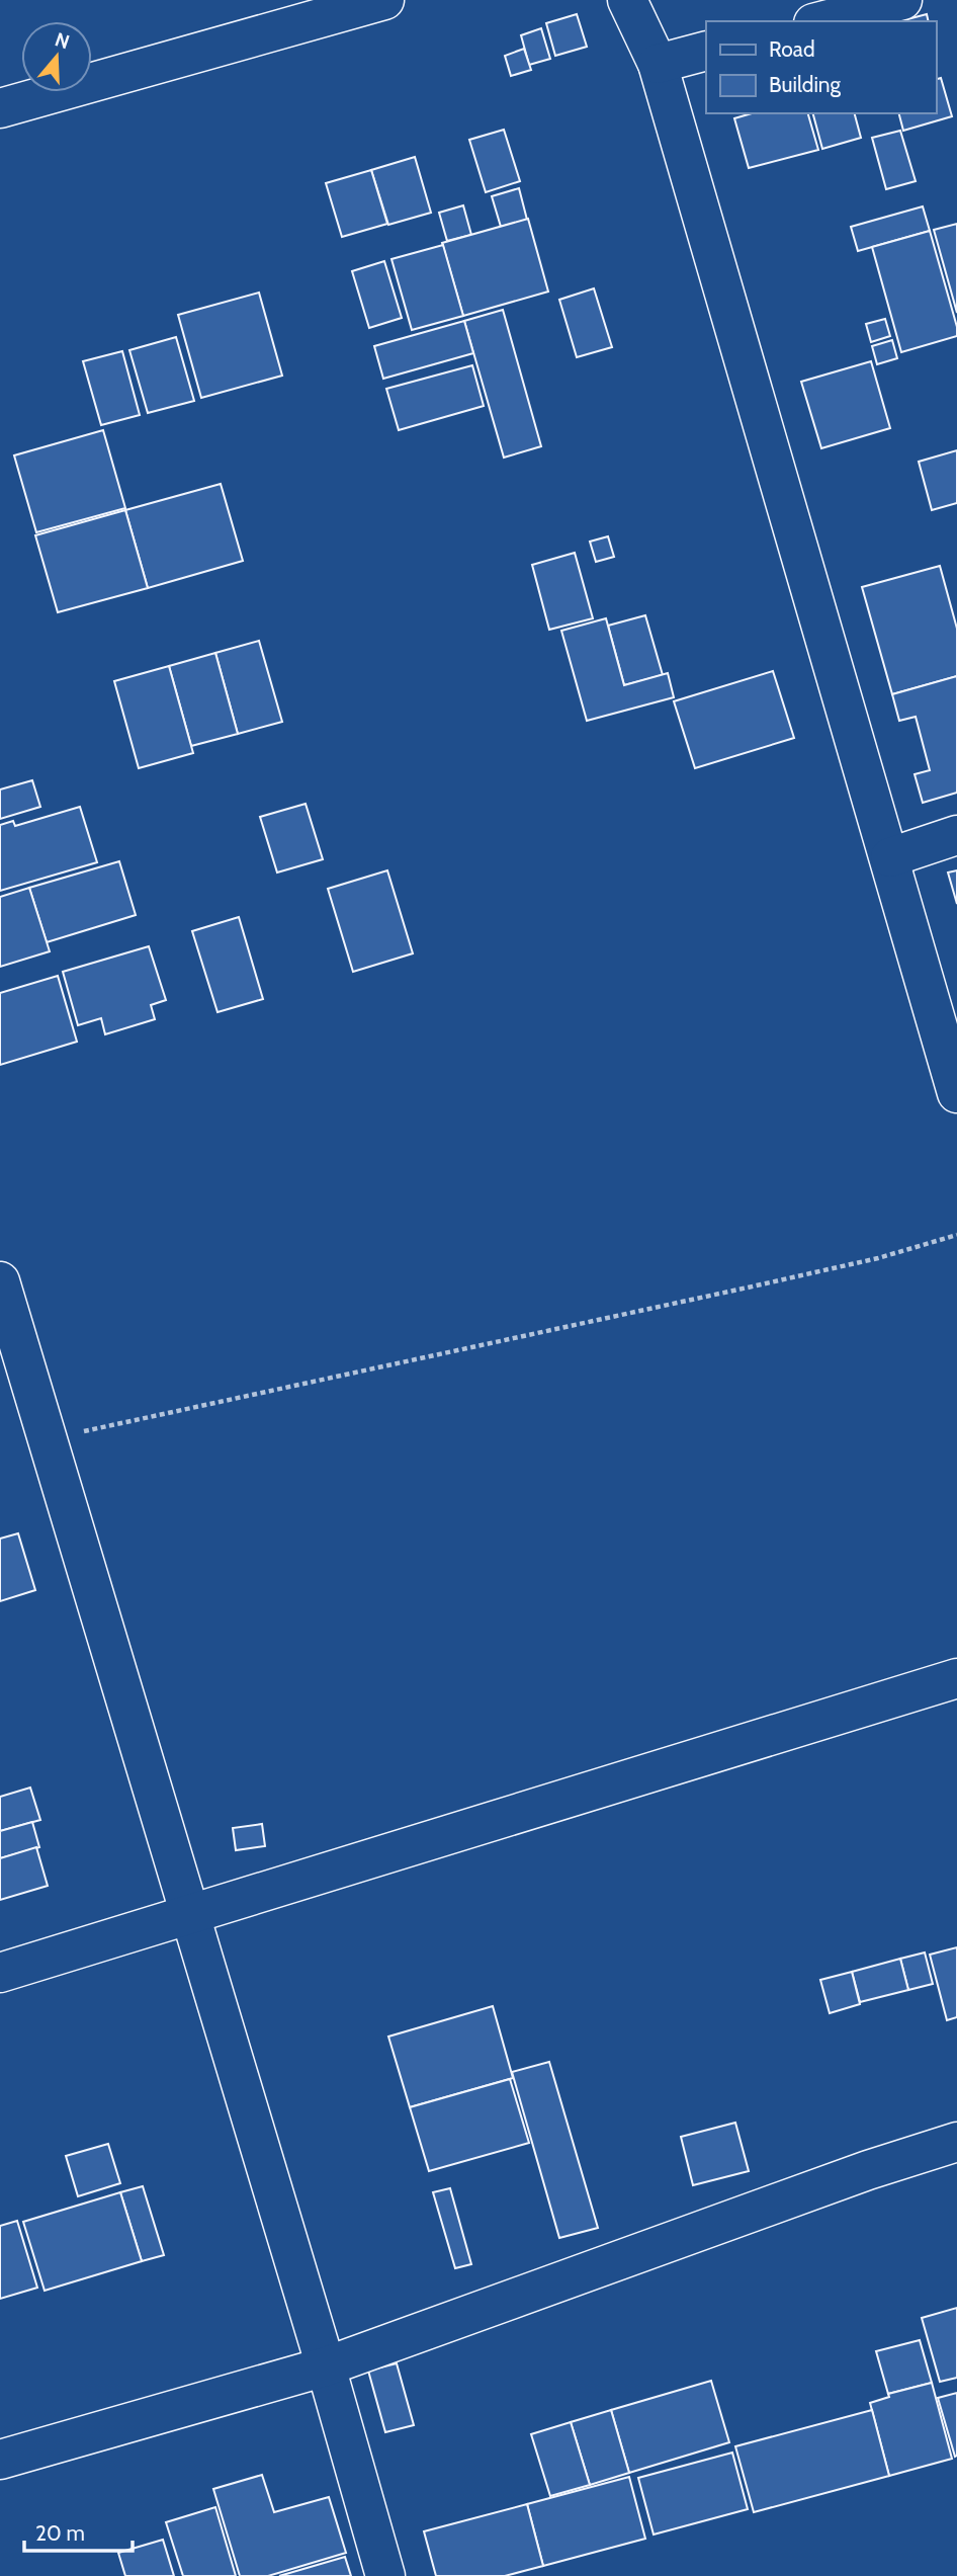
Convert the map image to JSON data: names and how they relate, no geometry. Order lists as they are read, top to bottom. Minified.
{"legend":["Road","Building"],"scale_bar":"20 m","north":"top"}
